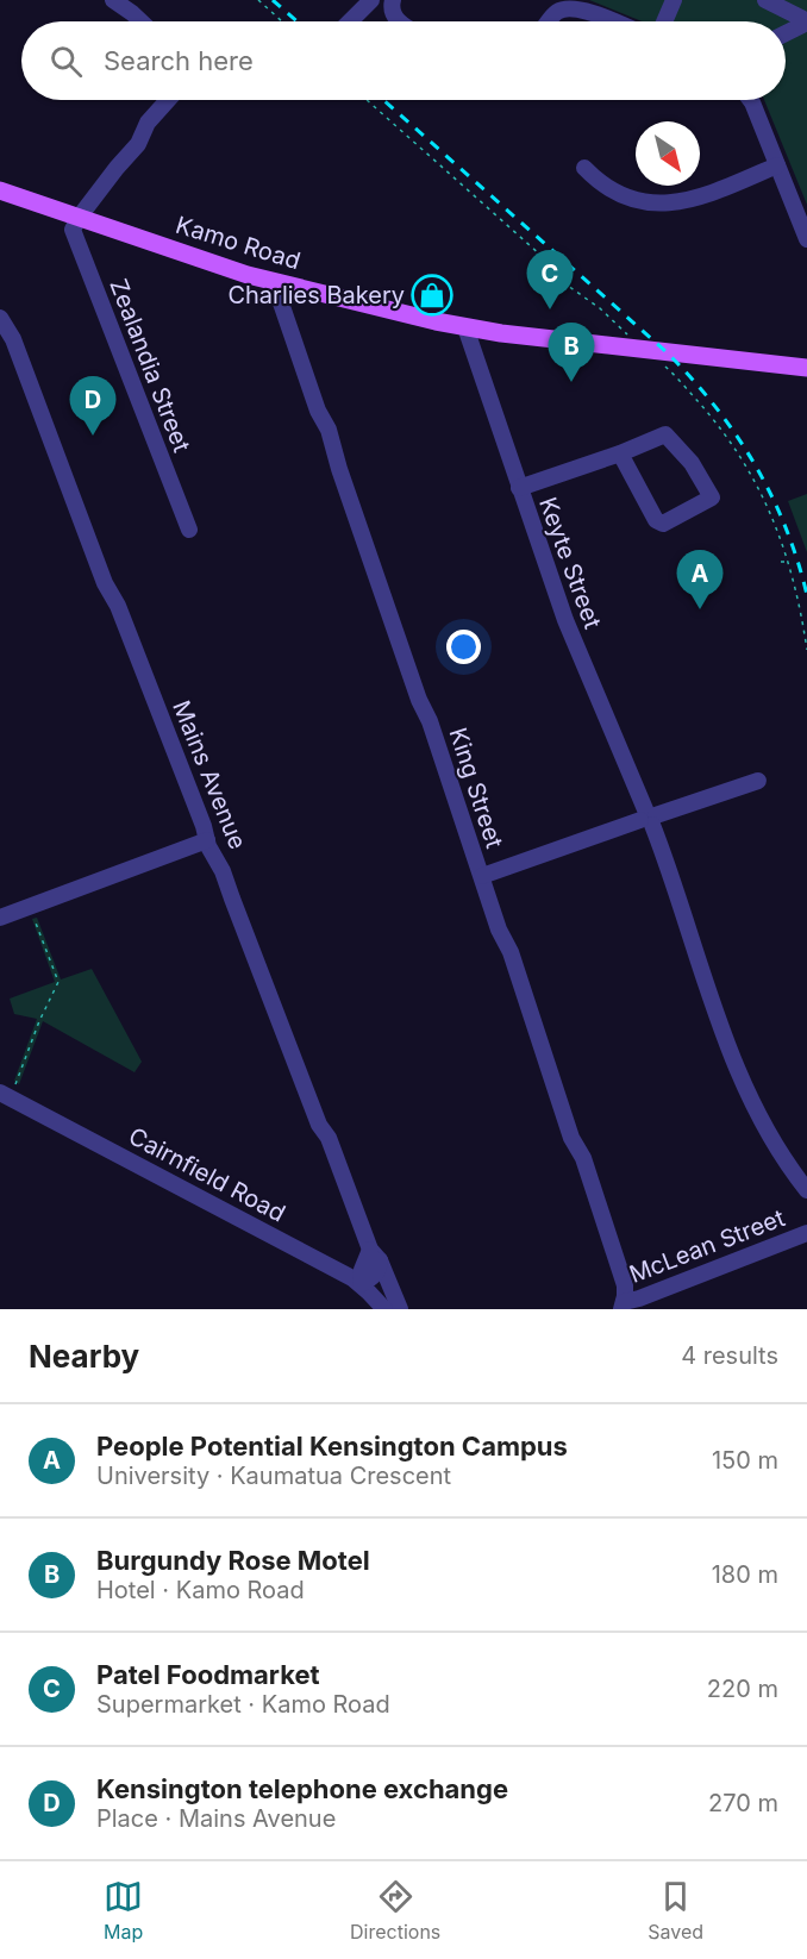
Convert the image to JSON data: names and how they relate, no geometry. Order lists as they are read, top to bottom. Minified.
{"streets":{"main road":["Kamo Road"],"street":["Zealandia Street","Keyte Street","Mains Avenue","King Street","Cairnfield Road","McLean Street"]},"crossings":[["Kamo Road","Zealandia Street"],["Kamo Road","Keyte Street"],["Kamo Road","King Street"],["King Street","McLean Street"]],"places":{"shop":["Charlies Bakery"]},"north":"bottom right","page":{"search":"Search here","pins":["C","B","D","A"],"heading":["Nearby","4 results"],"list":[{"mark":"A","name":"People Potential Kensington Campus","note":"University · Kaumatua Crescent","value":"150 m"},{"mark":"B","name":"Burgundy Rose Motel","note":"Hotel · Kamo Road","value":"180 m"},{"mark":"C","name":"Patel Foodmarket","note":"Supermarket · Kamo Road","value":"220 m"},{"mark":"D","name":"Kensington telephone exchange","note":"Place · Mains Avenue","value":"270 m"}],"nav":["Map","Directions","Saved"]}}
